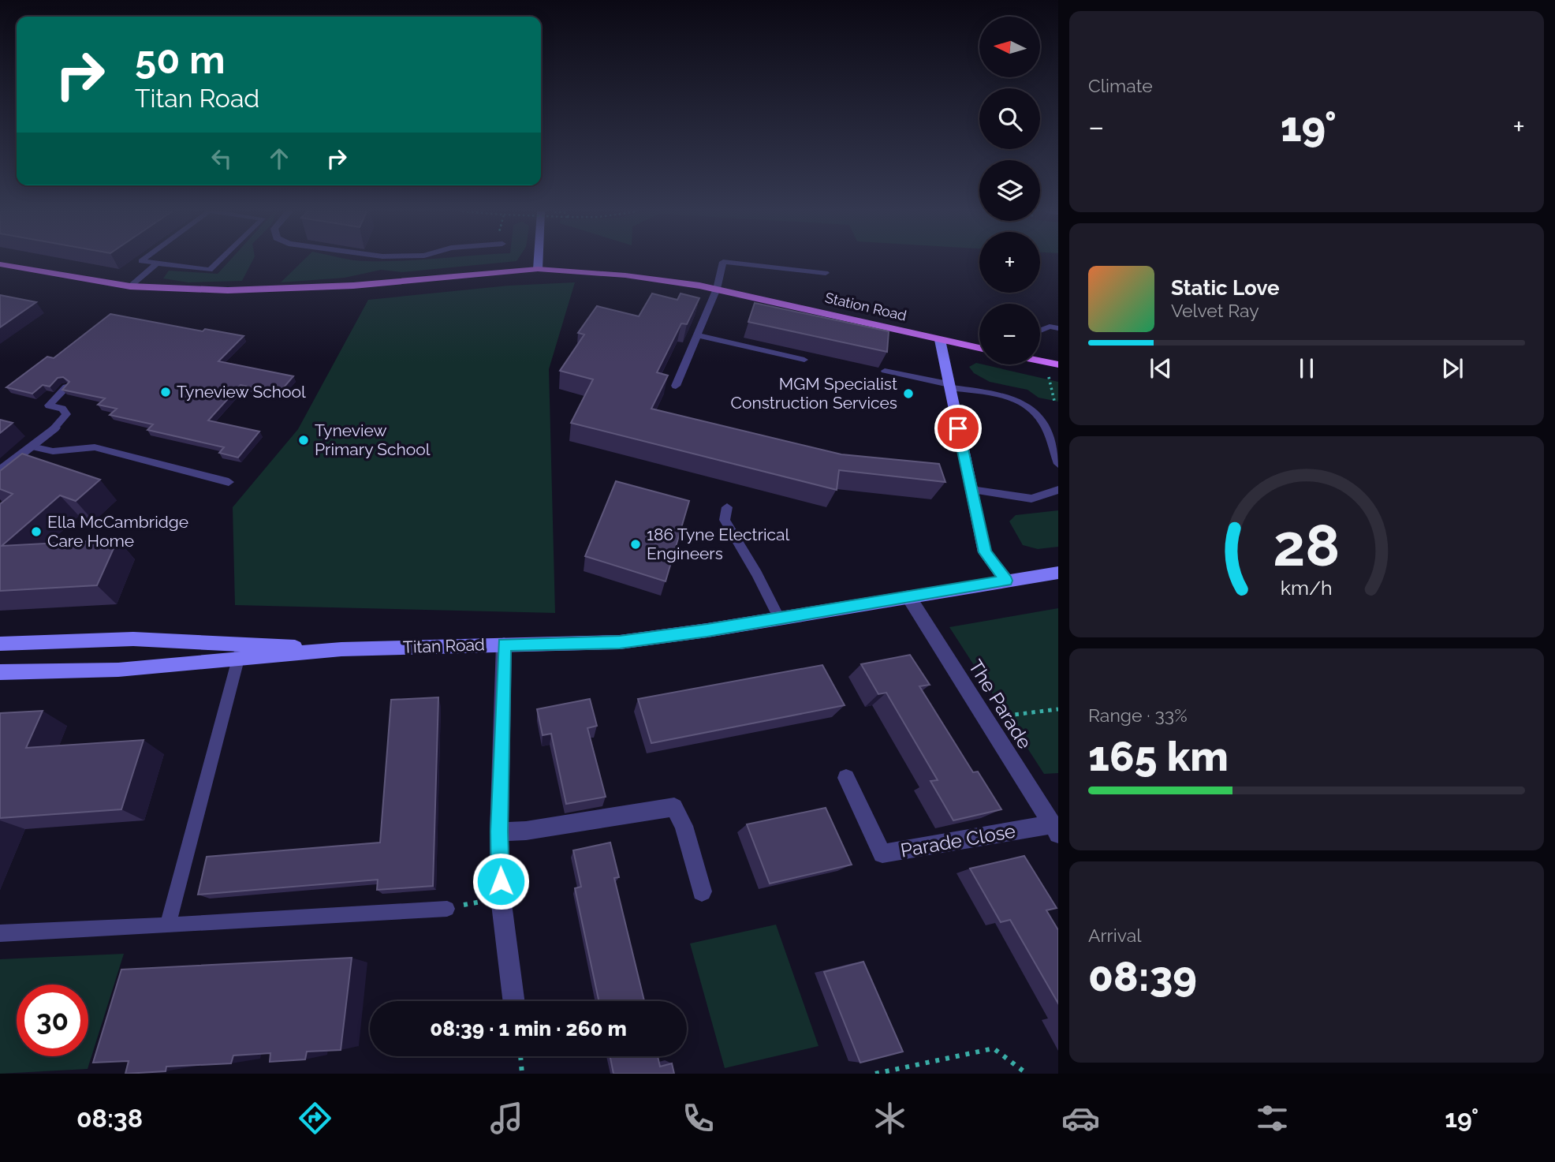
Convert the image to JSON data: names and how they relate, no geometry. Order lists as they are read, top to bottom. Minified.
{"streets":{"main road":["Station Road"],"street":["Titan Road","The Parade","Parade Close"]},"crossings":[["Titan Road","The Parade"],["The Parade","Parade Close"]],"places":["Tyneview School","MGM Specialist Construction Services","Tyneview Primary School","Ella McCambridge Care Home","186 Tyne Electrical Engineers"],"north":"left","page":{"tile":["Climate",["Range · 33%","165 km"],["Arrival","08:39"]],"map_buttons":["+","−"],"turn":["50 m","Titan Road"],"heat":["−","19°","+"],"song":["Static Love","Velvet Ray"],"limit":"30","trip":"08:39 · 1 min · 260 m","tabs":["08:38","19°"],"gauge":["28","km/h"]}}
